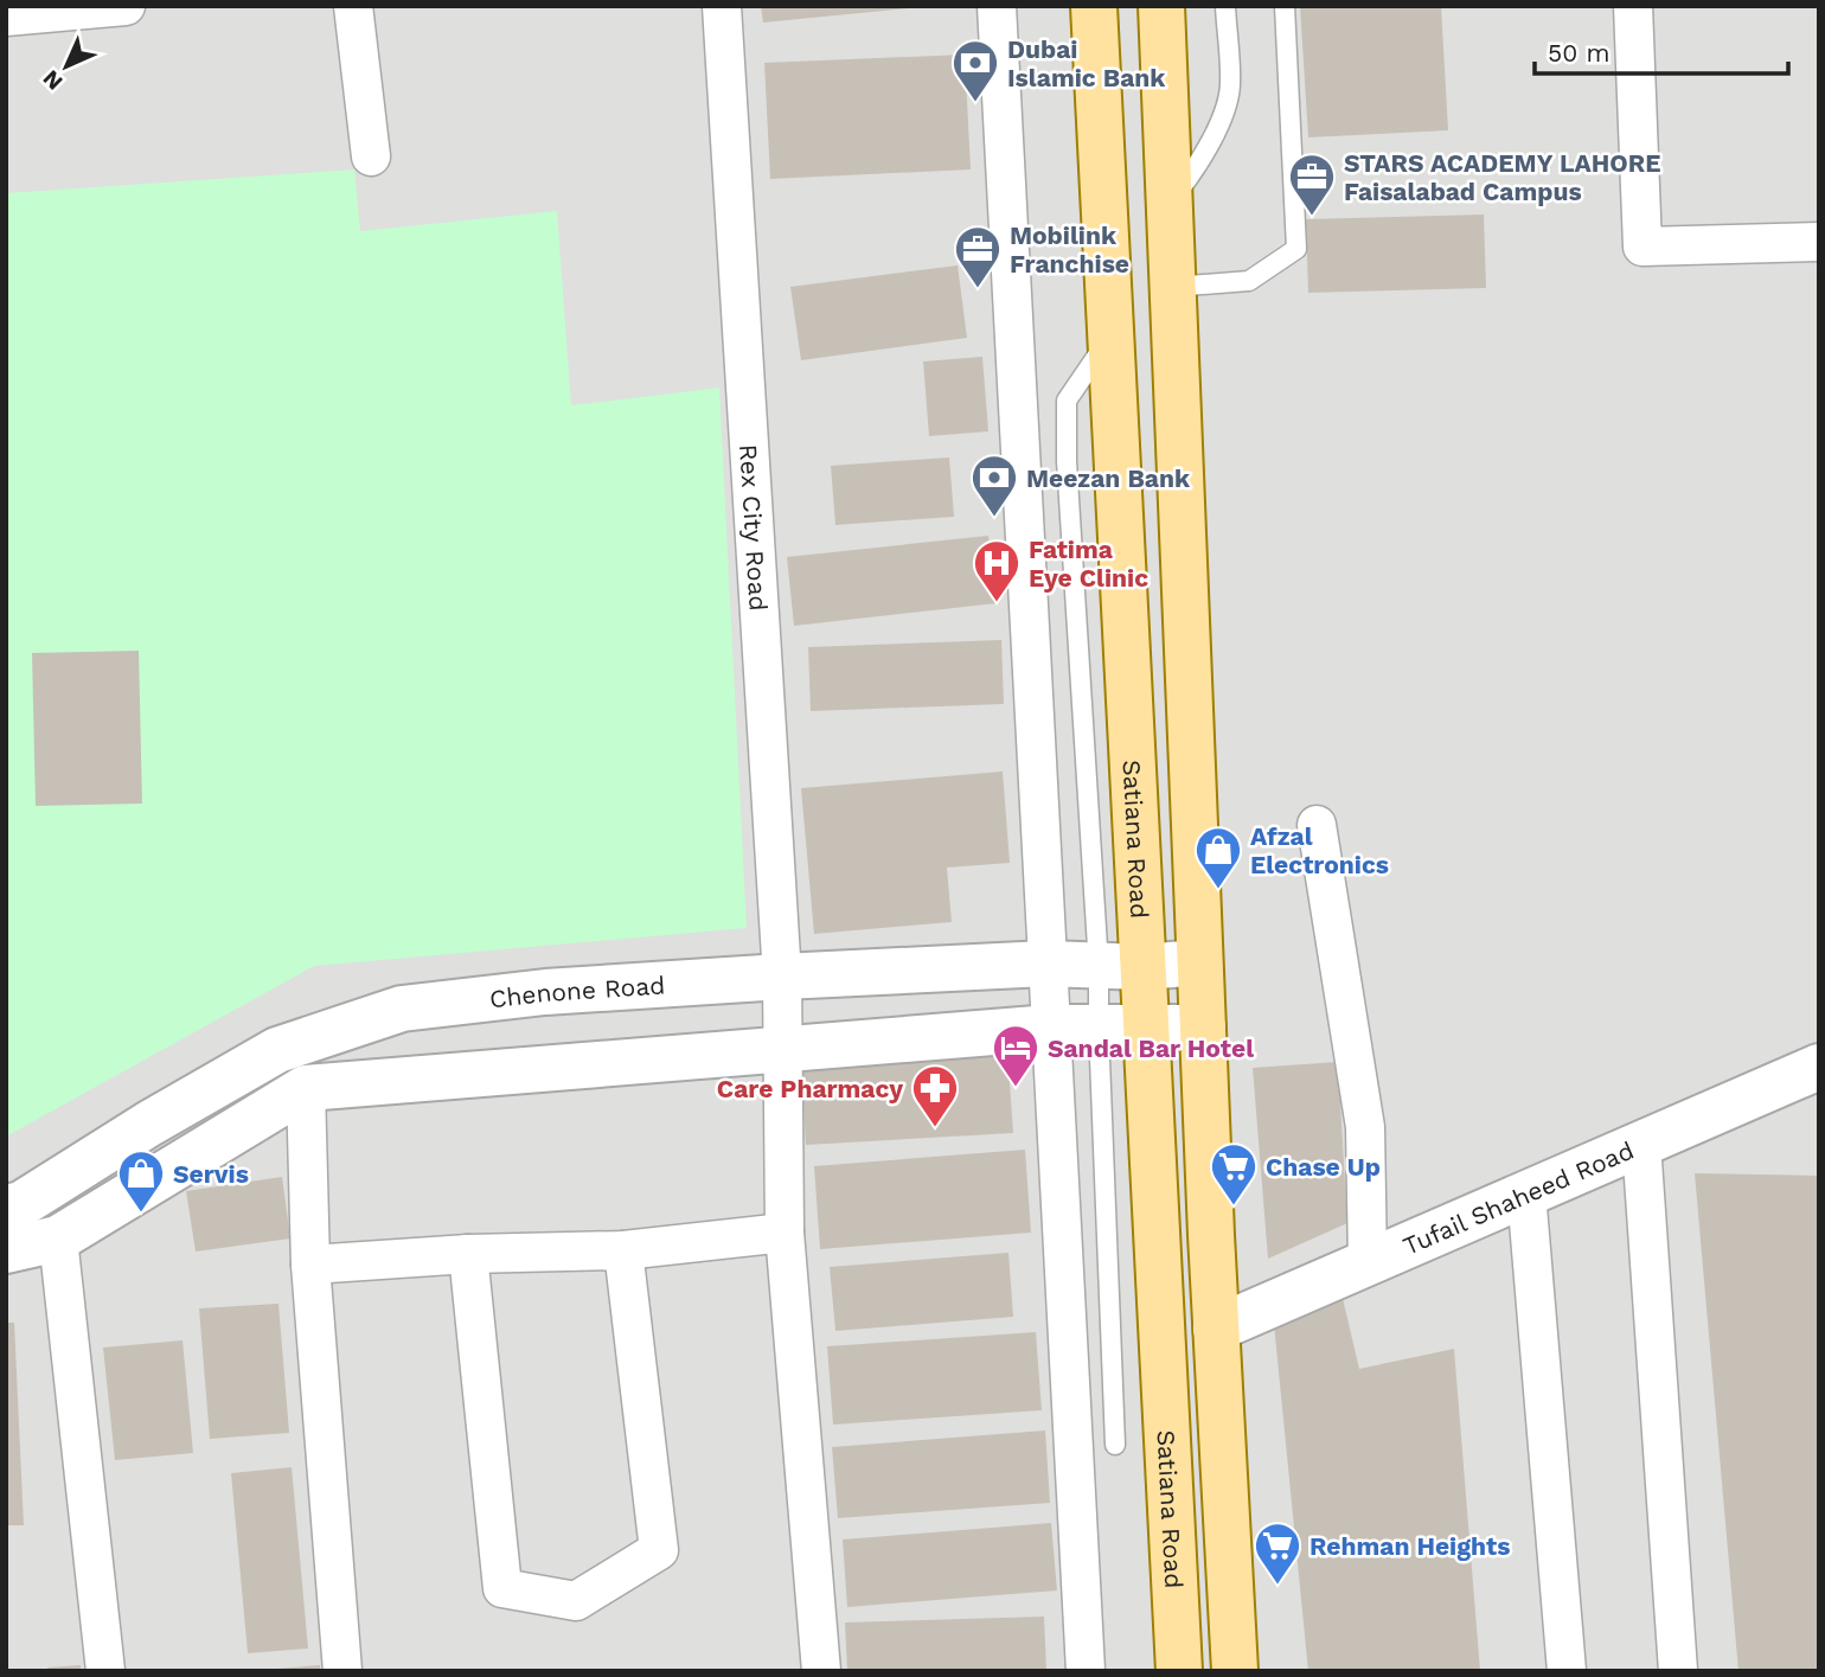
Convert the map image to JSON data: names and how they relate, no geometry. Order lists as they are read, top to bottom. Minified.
{"streets":{"main road":["Satiana Road"],"street":["Rex City Road","Chenone Road","Tufail Shaheed Road"]},"crossings":[["Rex City Road","Chenone Road"],["Satiana Road","Chenone Road"]],"places":{"bank":["Dubai Islamic Bank","Meezan Bank"],"office":["STARS ACADEMY LAHORE Faisalabad Campus","Mobilink Franchise"],"hospital":["Fatima Eye Clinic"],"shop":["Afzal Electronics","Servis"],"hotel":["Sandal Bar Hotel"],"pharmacy":["Care Pharmacy"],"supermarket":["Chase Up","Rehman Heights"]},"scale_bar":"50 m","north":"bottom left"}
